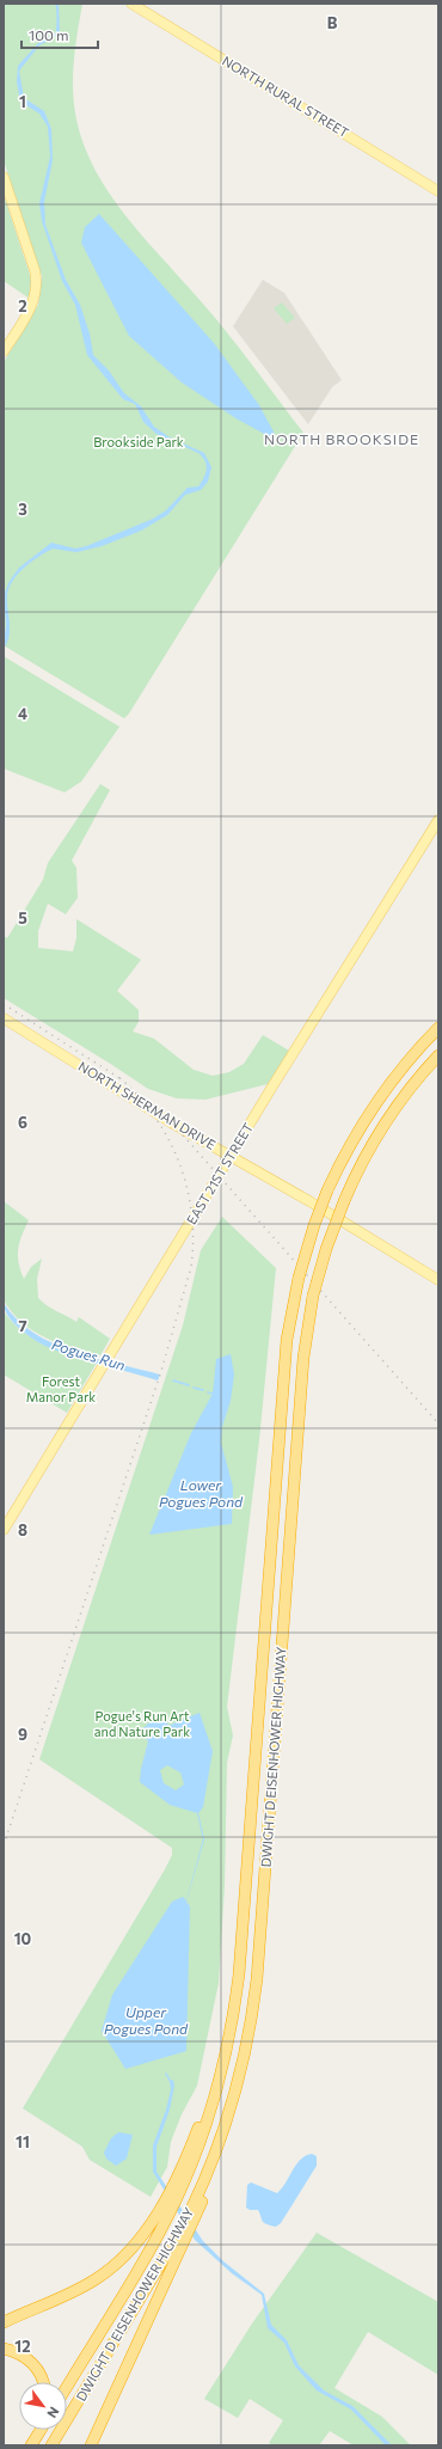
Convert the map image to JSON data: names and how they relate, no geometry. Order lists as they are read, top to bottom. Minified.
{"streets":{"highway":["DWIGHT D EISENHOWER HIGHWAY"],"main road":["NORTH RURAL STREET","NORTH SHERMAN DRIVE","EAST 21ST STREET"]},"crossings":[["NORTH SHERMAN DRIVE","EAST 21ST STREET"]],"districts":["NORTH BROOKSIDE"],"water":["Pogues Run","Lower Pogues Pond","Upper Pogues Pond"],"parks":["Brookside Park","Forest Manor Park","Pogue's Run Art and Nature Park"],"scale_bar":"100 m","north":"bottom right","grid":{"columns":["B"],"rows":["1","2","3","4","5","6","7","8","9","10","11","12"]}}
